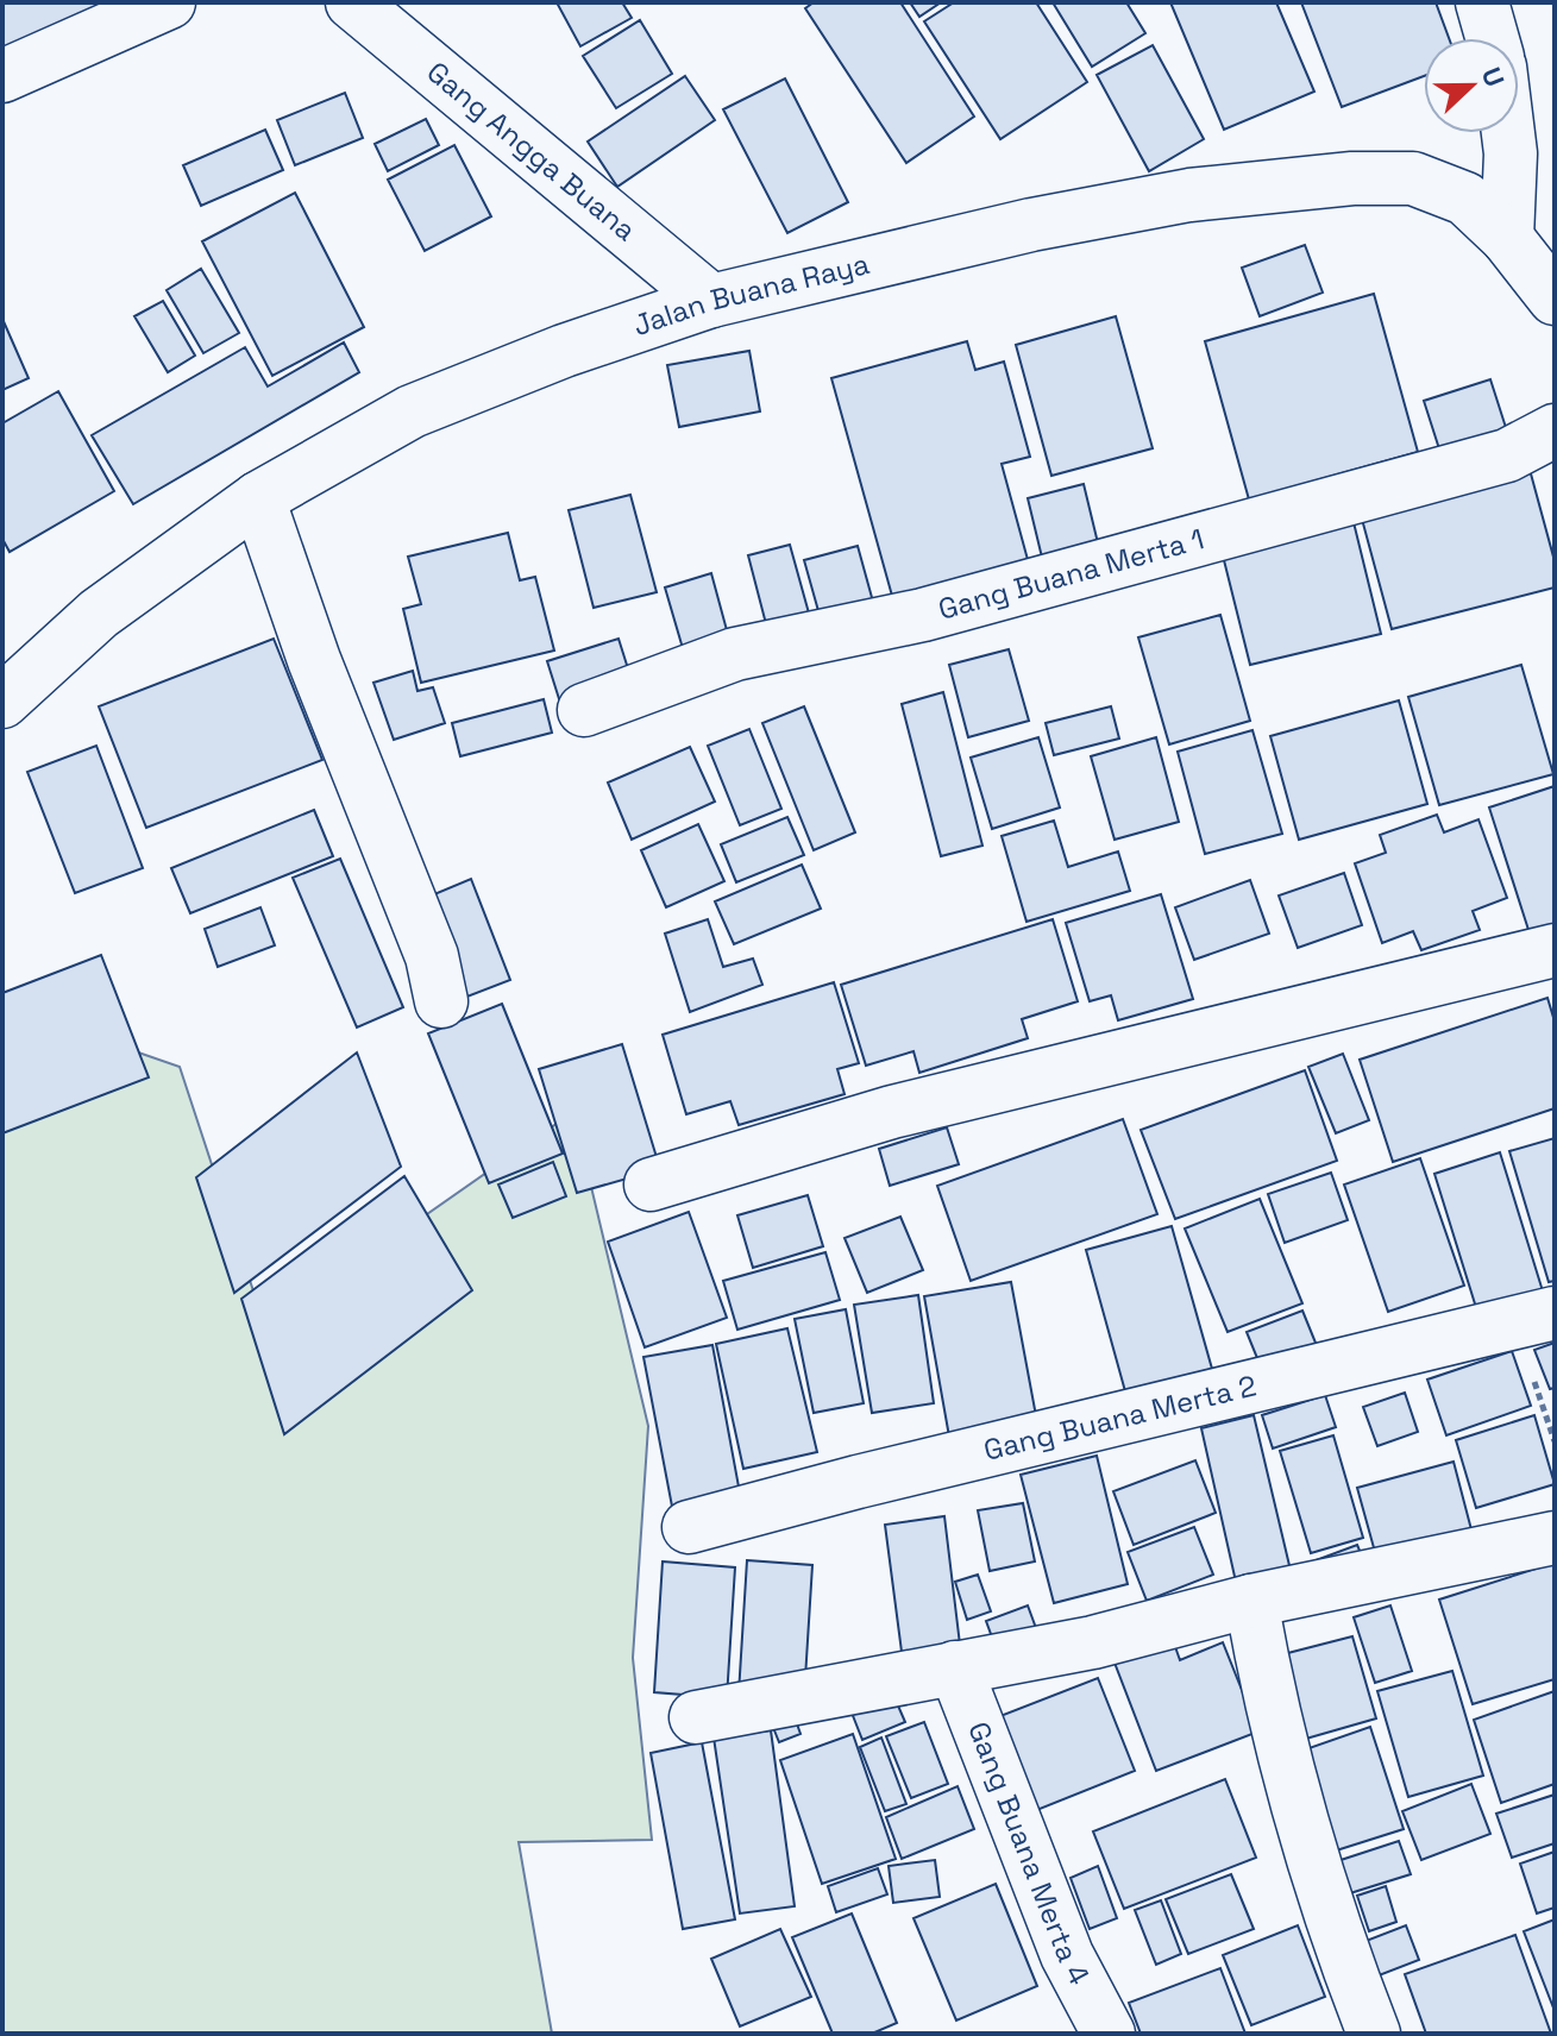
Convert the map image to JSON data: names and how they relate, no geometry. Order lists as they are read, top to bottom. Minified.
{"streets":{"street":["Gang Angga Buana","Jalan Buana Raya","Gang Buana Merta 1","Gang Buana Merta 2","Gang Buana Merta 4"]},"crossings":[["Gang Angga Buana","Jalan Buana Raya"]],"north":"right"}
